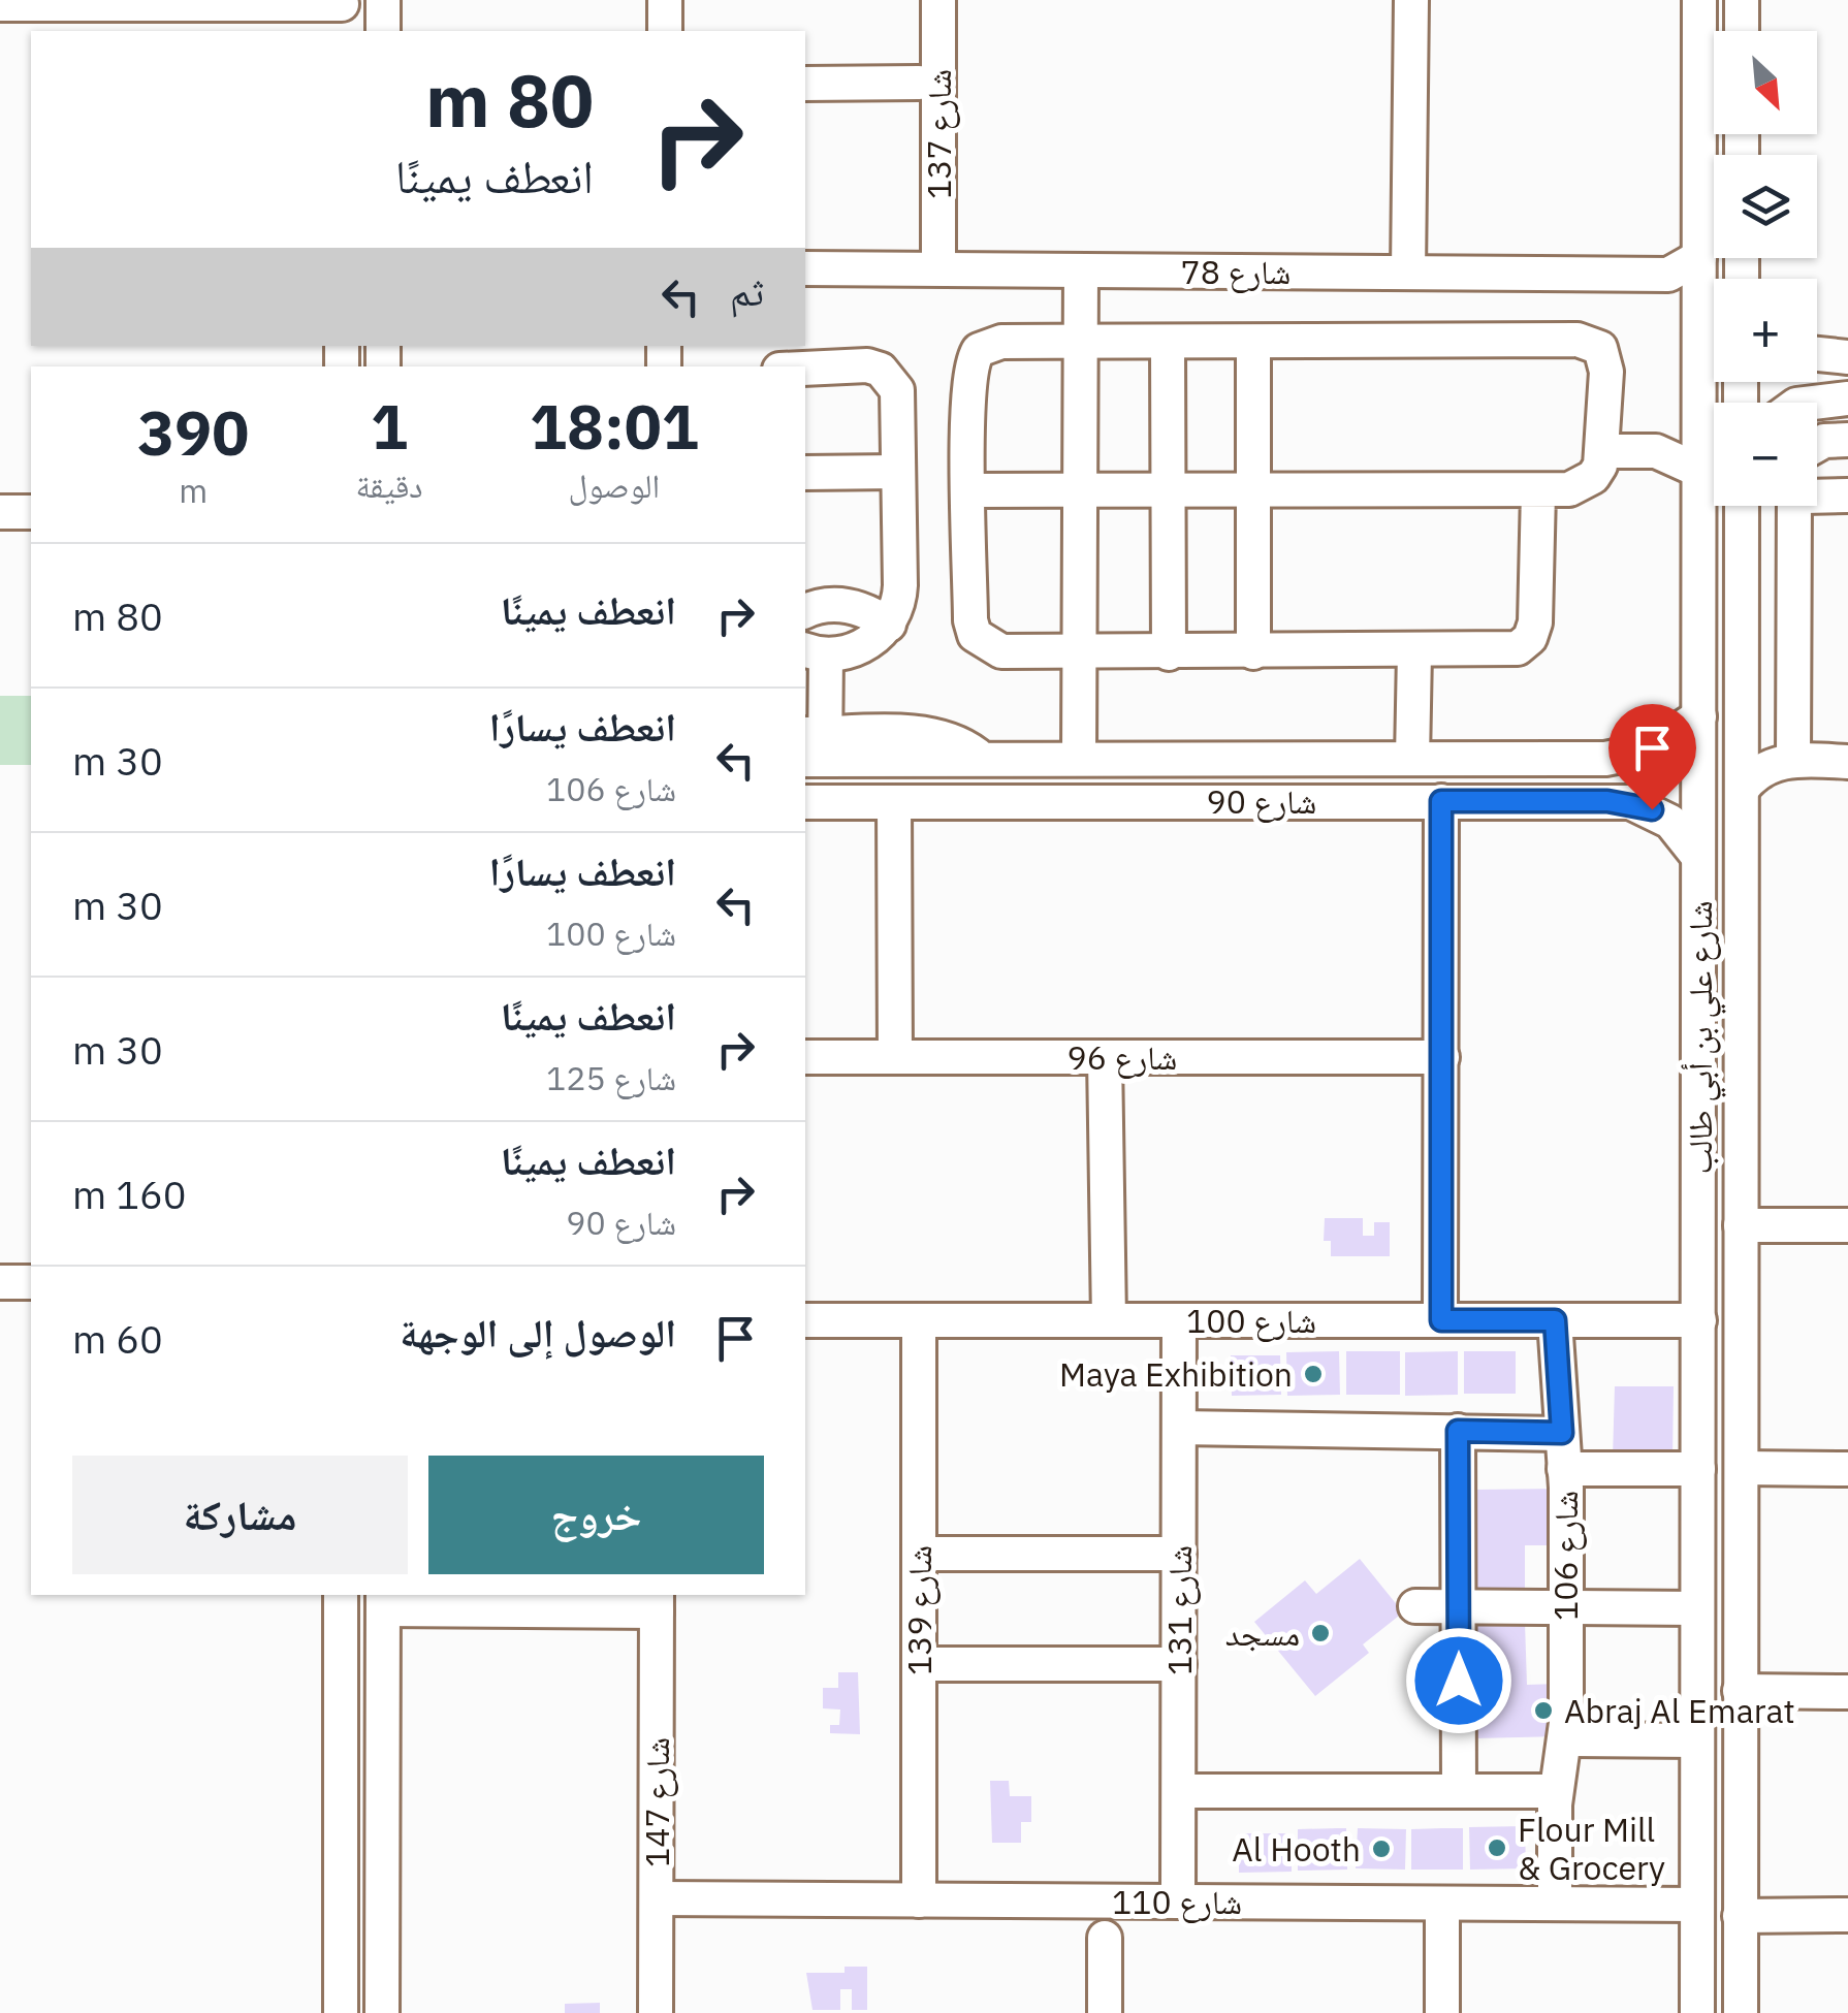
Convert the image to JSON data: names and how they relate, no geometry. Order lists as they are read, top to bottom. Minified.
{"streets":{"street":["شارع 137","شارع 78","شارع 90","شارع علي بن أبي طالب","شارع 96","شارع 100","شارع 106","شارع 139","شارع 131","شارع 147","شارع 110"]},"crossings":[["شارع 137","شارع 78"],["شارع 78","شارع علي بن أبي طالب"],["شارع 90","شارع علي بن أبي طالب"],["شارع علي بن أبي طالب","شارع 100"],["شارع علي بن أبي طالب","شارع 110"],["شارع 100","شارع 106"],["شارع 100","شارع 139"],["شارع 100","شارع 131"],["شارع 106","شارع 110"],["شارع 139","شارع 110"],["شارع 131","شارع 110"],["شارع 147","شارع 110"]],"places":["Maya Exhibition","مسجد","Abraj Al Emarat","Flour Mill & Grocery","Al Hooth"],"north":"bottom right","page":{"map_buttons":["+","−"],"turn":["80 m","انعطف يمينًا"],"then":"ثم","eta":["18:01","الوصول","1","دقيقة","390","m"],"list":[{"name":"انعطف يمينًا","value":"80 m"},{"name":"انعطف يسارًا","note":"شارع 106","value":"30 m"},{"name":"انعطف يسارًا","note":"شارع 100","value":"30 m"},{"name":"انعطف يمينًا","note":"شارع 125","value":"30 m"},{"name":"انعطف يمينًا","note":"شارع 90","value":"160 m"},{"name":"الوصول إلى الوجهة","value":"60 m"}],"buttons":["خروج","مشاركة"]}}
